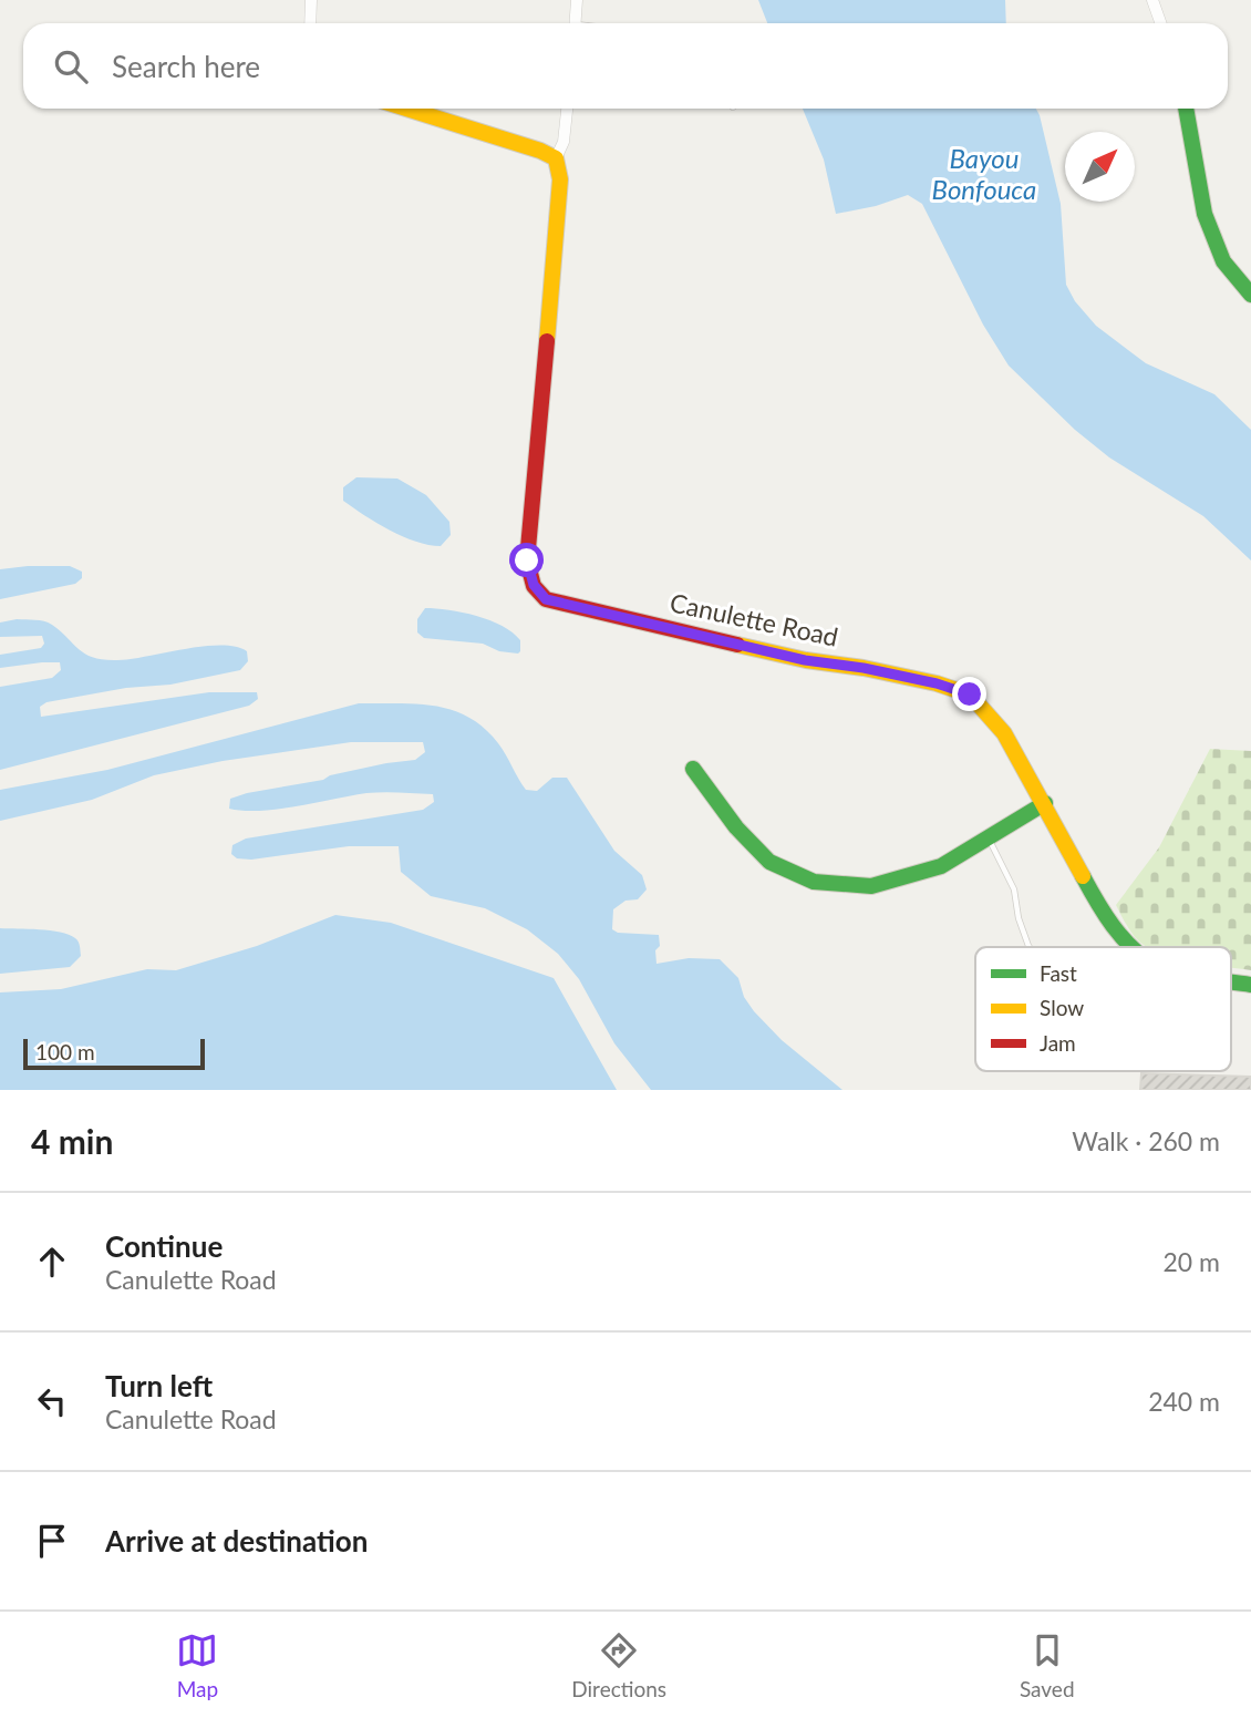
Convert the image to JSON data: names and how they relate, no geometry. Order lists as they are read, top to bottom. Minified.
{"streets":{"street":["Canulette Road"]},"water":["Bayou Bonfouca"],"legend":["Fast","Slow","Jam"],"scale_bar":"100 m","north":"top right","page":{"search":"Search here","scale":"100 m","heading":["4 min","Walk · 260 m"],"list":[["Continue","Canulette Road","20 m"],["Turn left","Canulette Road","240 m"],"Arrive at destination"],"nav":["Map","Directions","Saved"]}}
